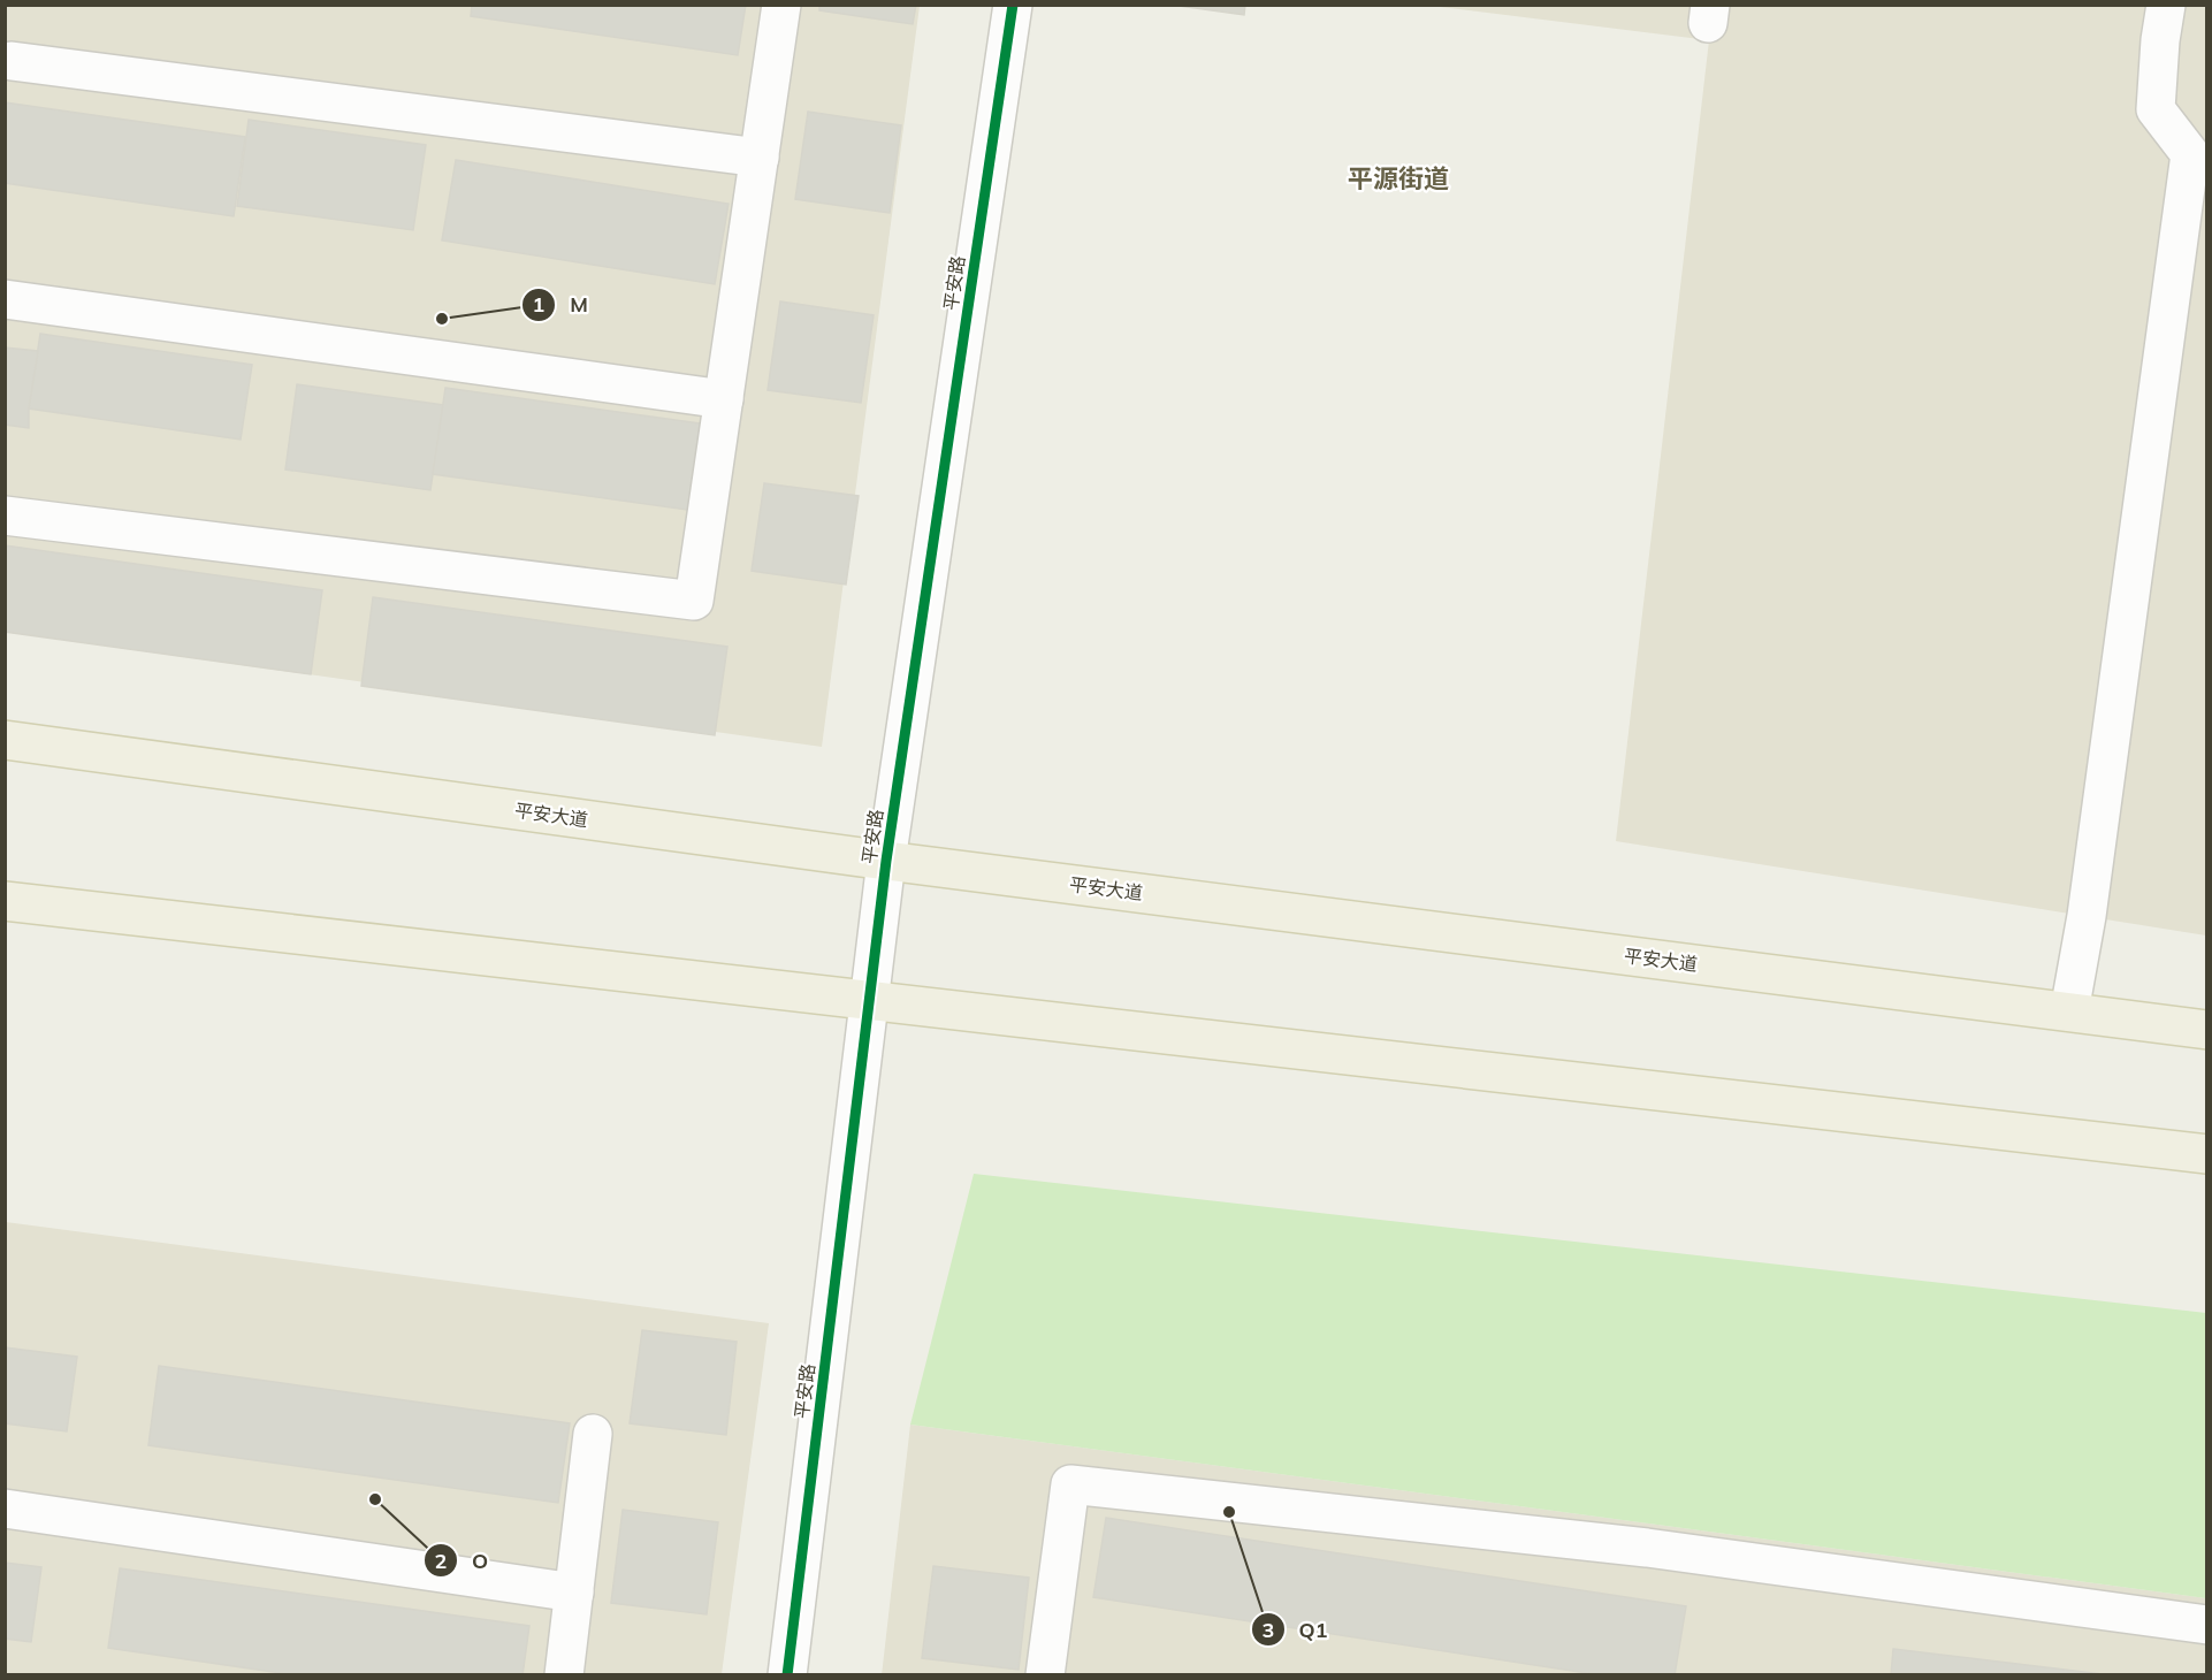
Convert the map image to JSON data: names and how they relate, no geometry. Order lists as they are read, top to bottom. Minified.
{"streets":{"main road":["平安大道"],"street":["平安路"]},"crossings":[["平安路","平安大道"]],"districts":["平源街道"],"places":["M","O","Q1"]}
